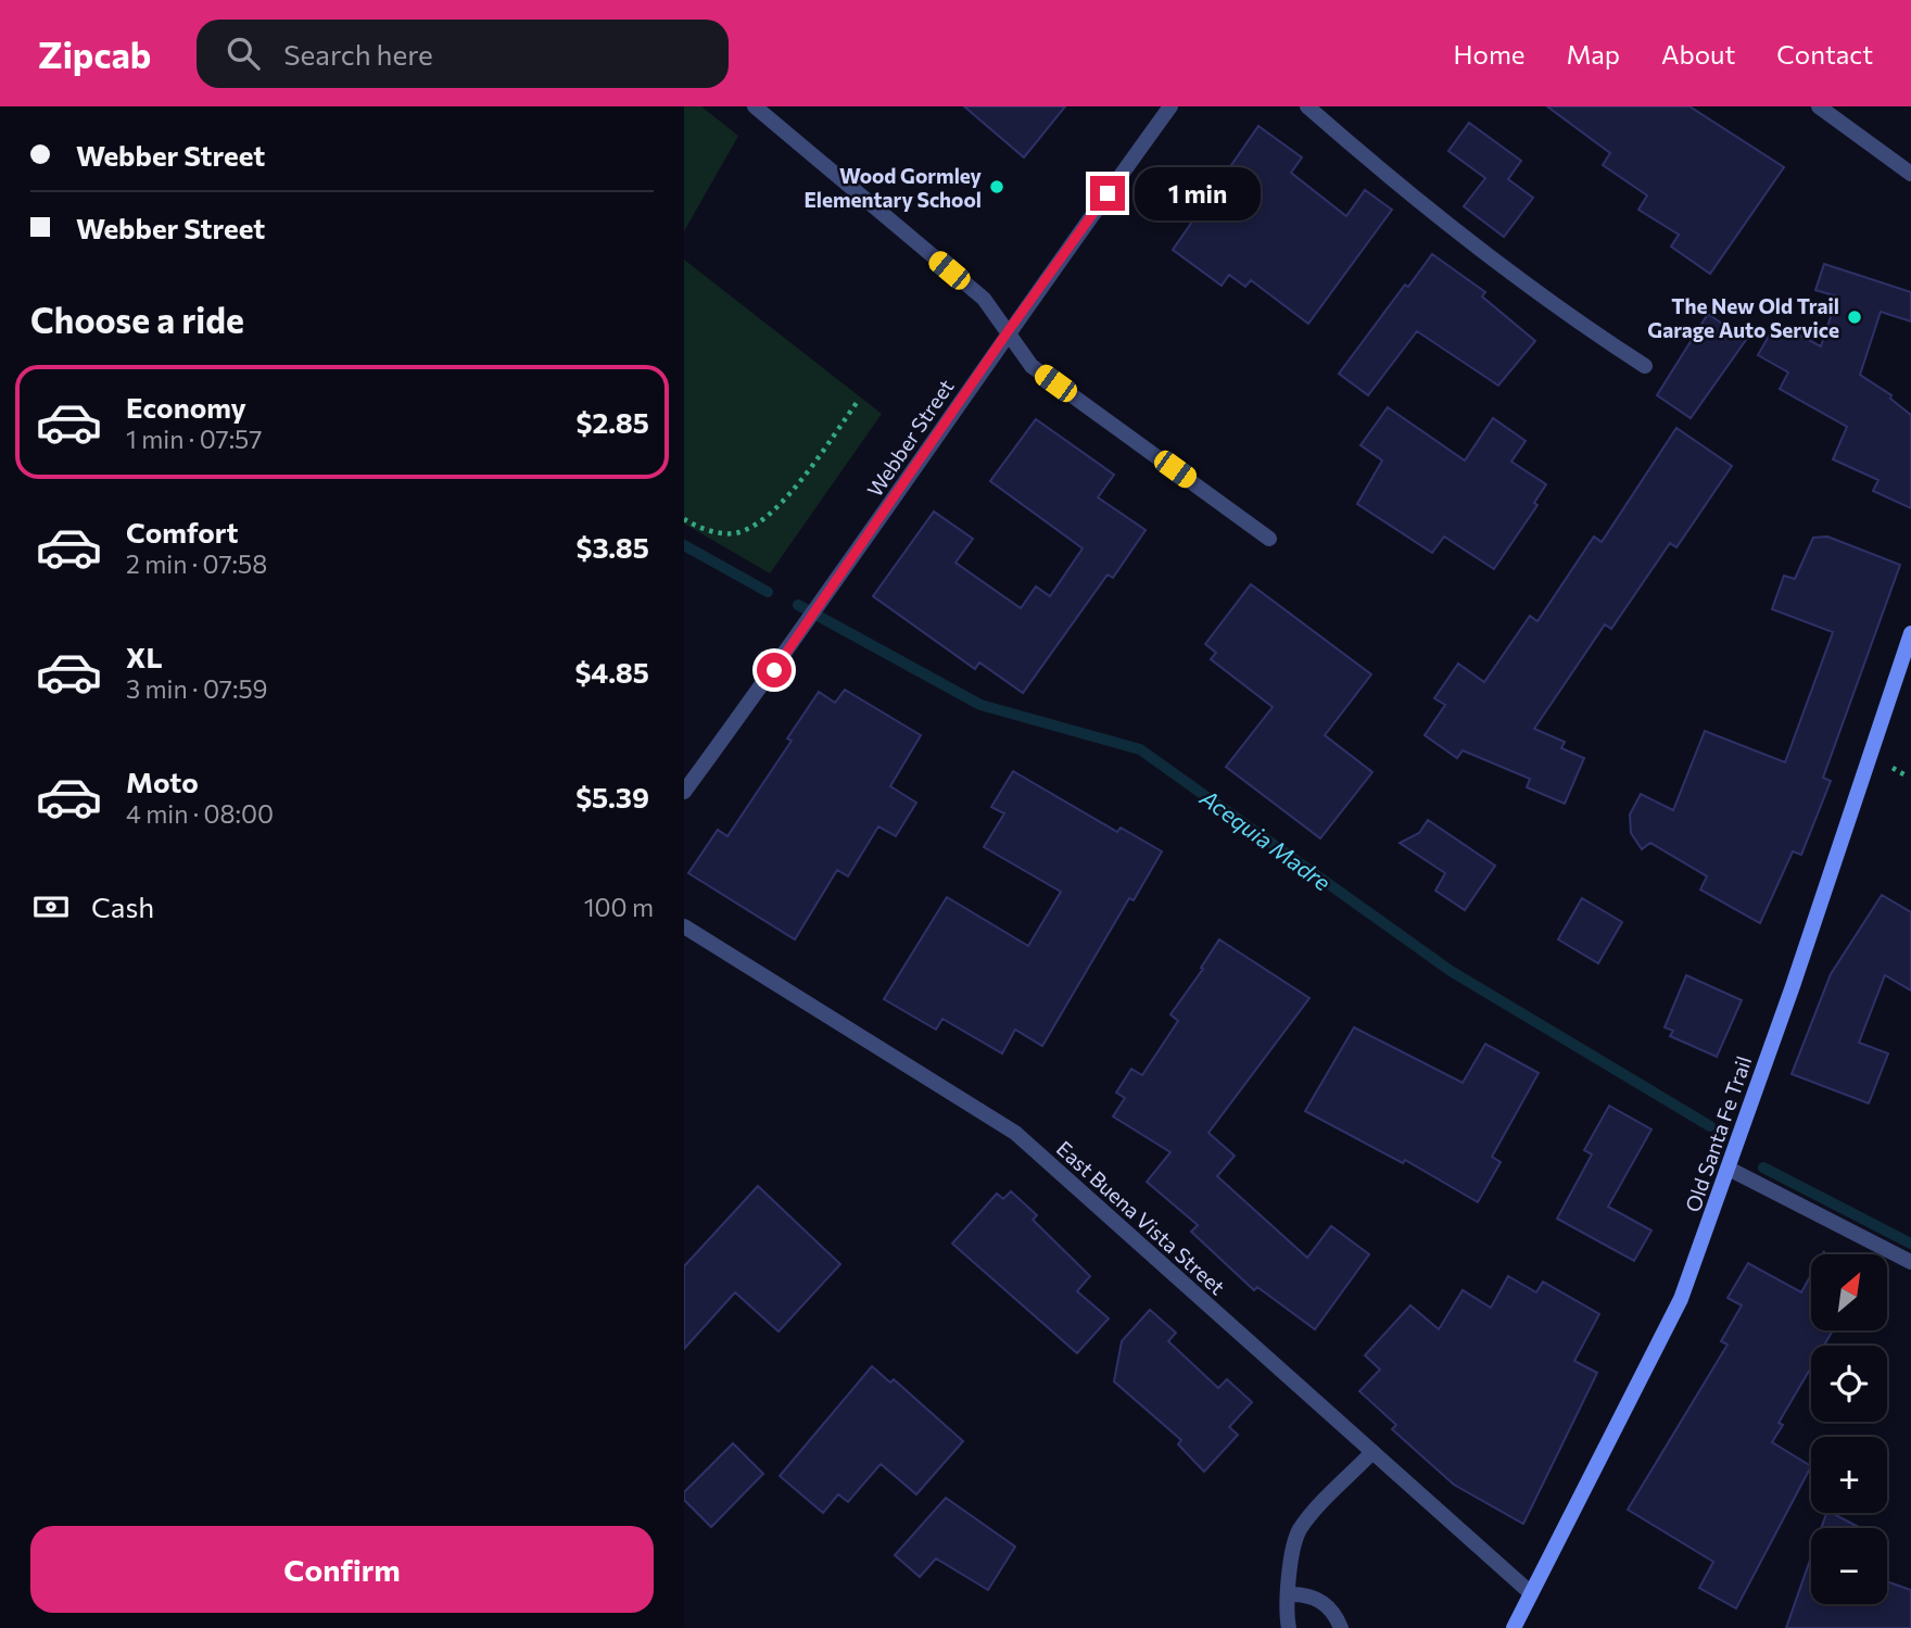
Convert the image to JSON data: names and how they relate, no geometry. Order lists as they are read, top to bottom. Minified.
{"streets":{"main road":["Old Santa Fe Trail"],"street":["Webber Street","East Buena Vista Street"]},"crossings":[["Old Santa Fe Trail","East Buena Vista Street"]],"water":["Acequia Madre"],"places":["Wood Gormley Elementary School","The New Old Trail Garage Auto Service"],"north":"top right","page":{"header":"Zipcab","search":"Search here","nav":["Home","Map","About","Contact"],"banner":["Webber Street","Webber Street"],"bubble":"1 min","heading":"Choose a ride","list":[{"name":"Economy","note":"1 min · 07:57","value":"$2.85"},{"name":"Comfort","note":"2 min · 07:58","value":"$3.85"},{"name":"XL","note":"3 min · 07:59","value":"$4.85"},{"name":"Moto","note":"4 min · 08:00","value":"$5.39"}],"pay":["Cash","100 m"],"map_buttons":["+","−"],"buttons":"Confirm"}}
